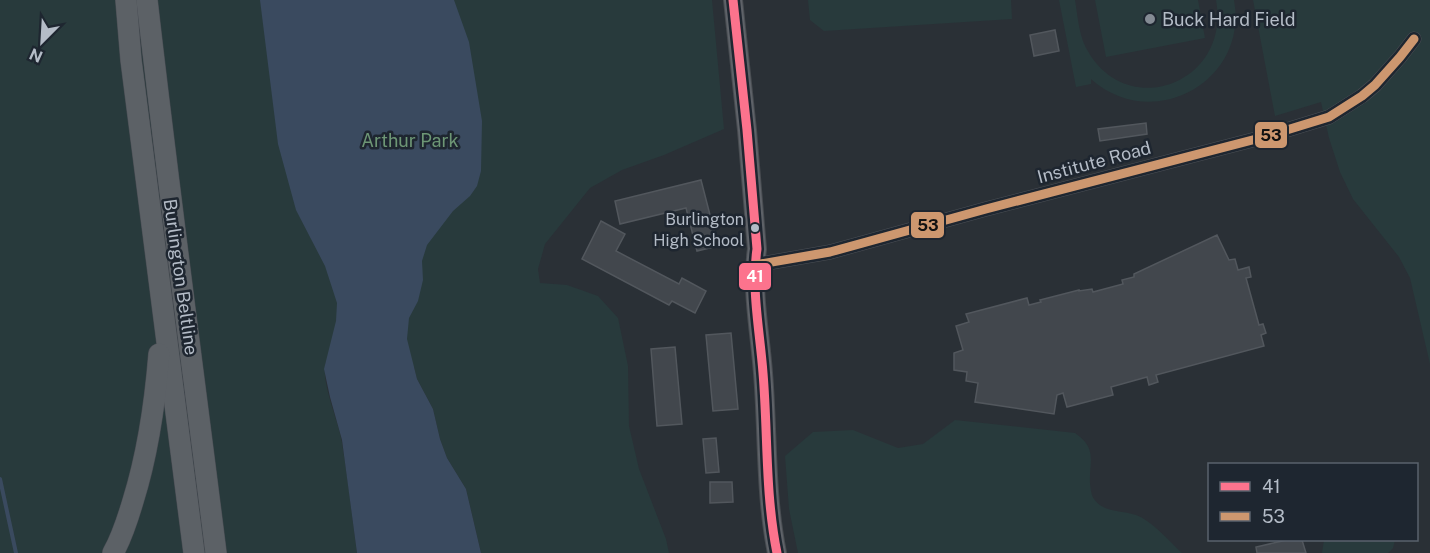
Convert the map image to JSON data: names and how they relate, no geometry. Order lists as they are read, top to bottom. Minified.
{"streets":{"main road":["Burlington Beltline"],"street":["Institute Road"]},"parks":["Arthur Park"],"places":["Buck Hard Field","Burlington High School"],"lines":["transit line 41","transit line 53"],"legend":["41","53"],"north":"bottom left"}
